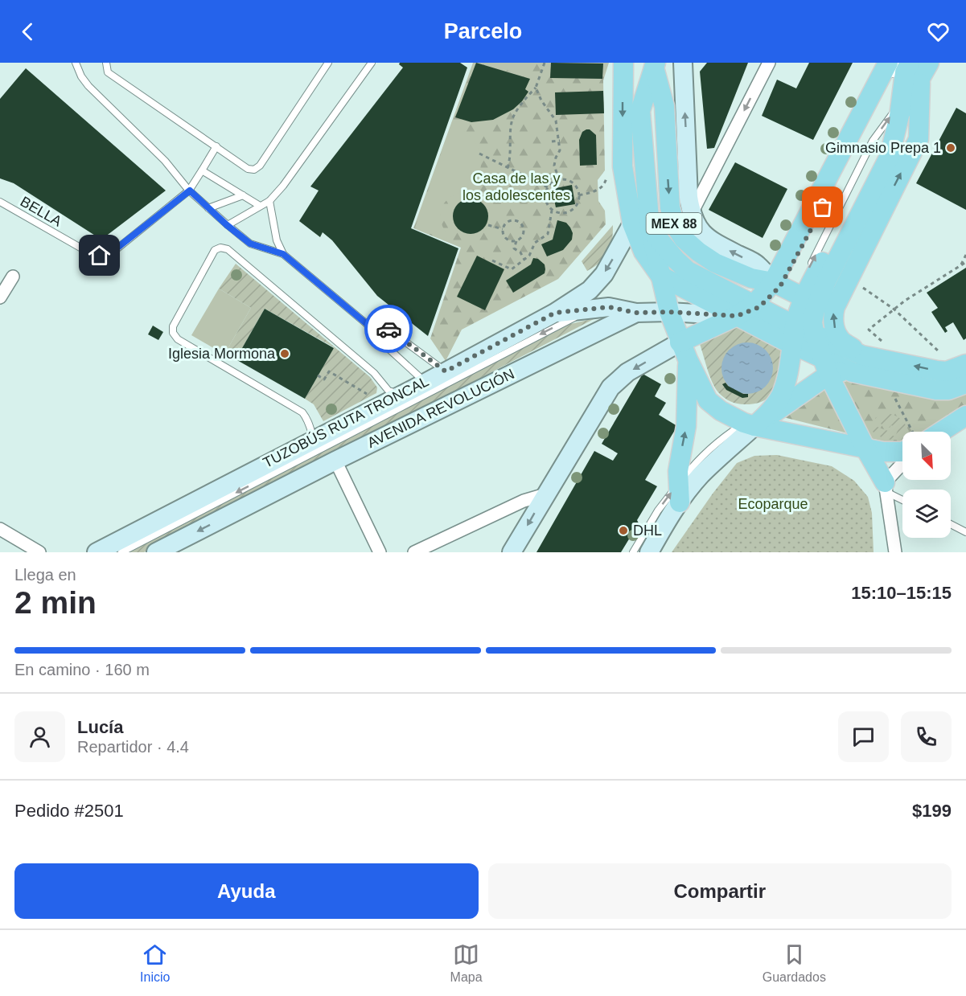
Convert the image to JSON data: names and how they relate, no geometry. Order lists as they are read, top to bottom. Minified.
{"streets":{"main road":["MEX 88","AVENIDA REVOLUCIÓN"],"lane":["BELLA","TUZOBÚS RUTA TRONCAL"]},"crossings":[["MEX 88","AVENIDA REVOLUCIÓN"],["MEX 88","TUZOBÚS RUTA TRONCAL"],["AVENIDA REVOLUCIÓN","TUZOBÚS RUTA TRONCAL"]],"one_way":["TUZOBÚS RUTA TRONCAL"],"parks":["Casa de las y los adolescentes","Ecoparque"],"places":["Gimnasio Prepa 1","Iglesia Mormona","DHL"],"north":"bottom right","page":{"header":"Parcelo","heading":["2 min","Llega en","15:10–15:15"],"panel":["Lucía","Repartidor · 4.4","Pedido #2501","$199"],"bar":"En camino · 160 m","buttons":["Ayuda","Compartir"],"tabs":["Inicio","Mapa","Guardados"]}}
